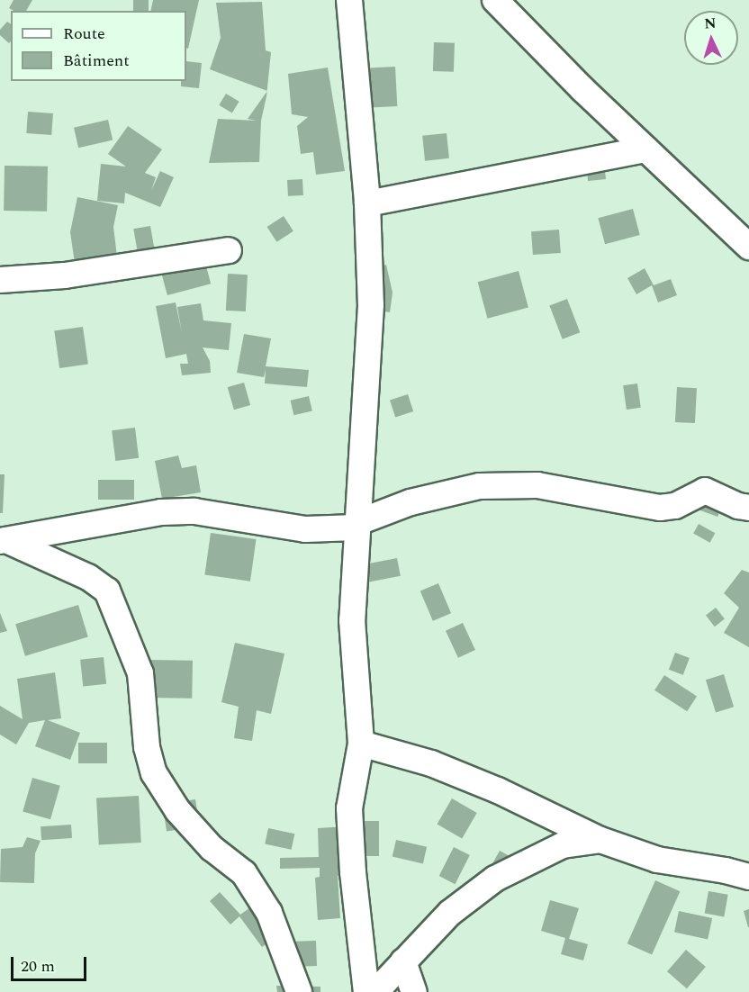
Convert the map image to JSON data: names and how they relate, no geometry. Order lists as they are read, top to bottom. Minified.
{"legend":["Route","Bâtiment"],"scale_bar":"20 m","north":"top"}
